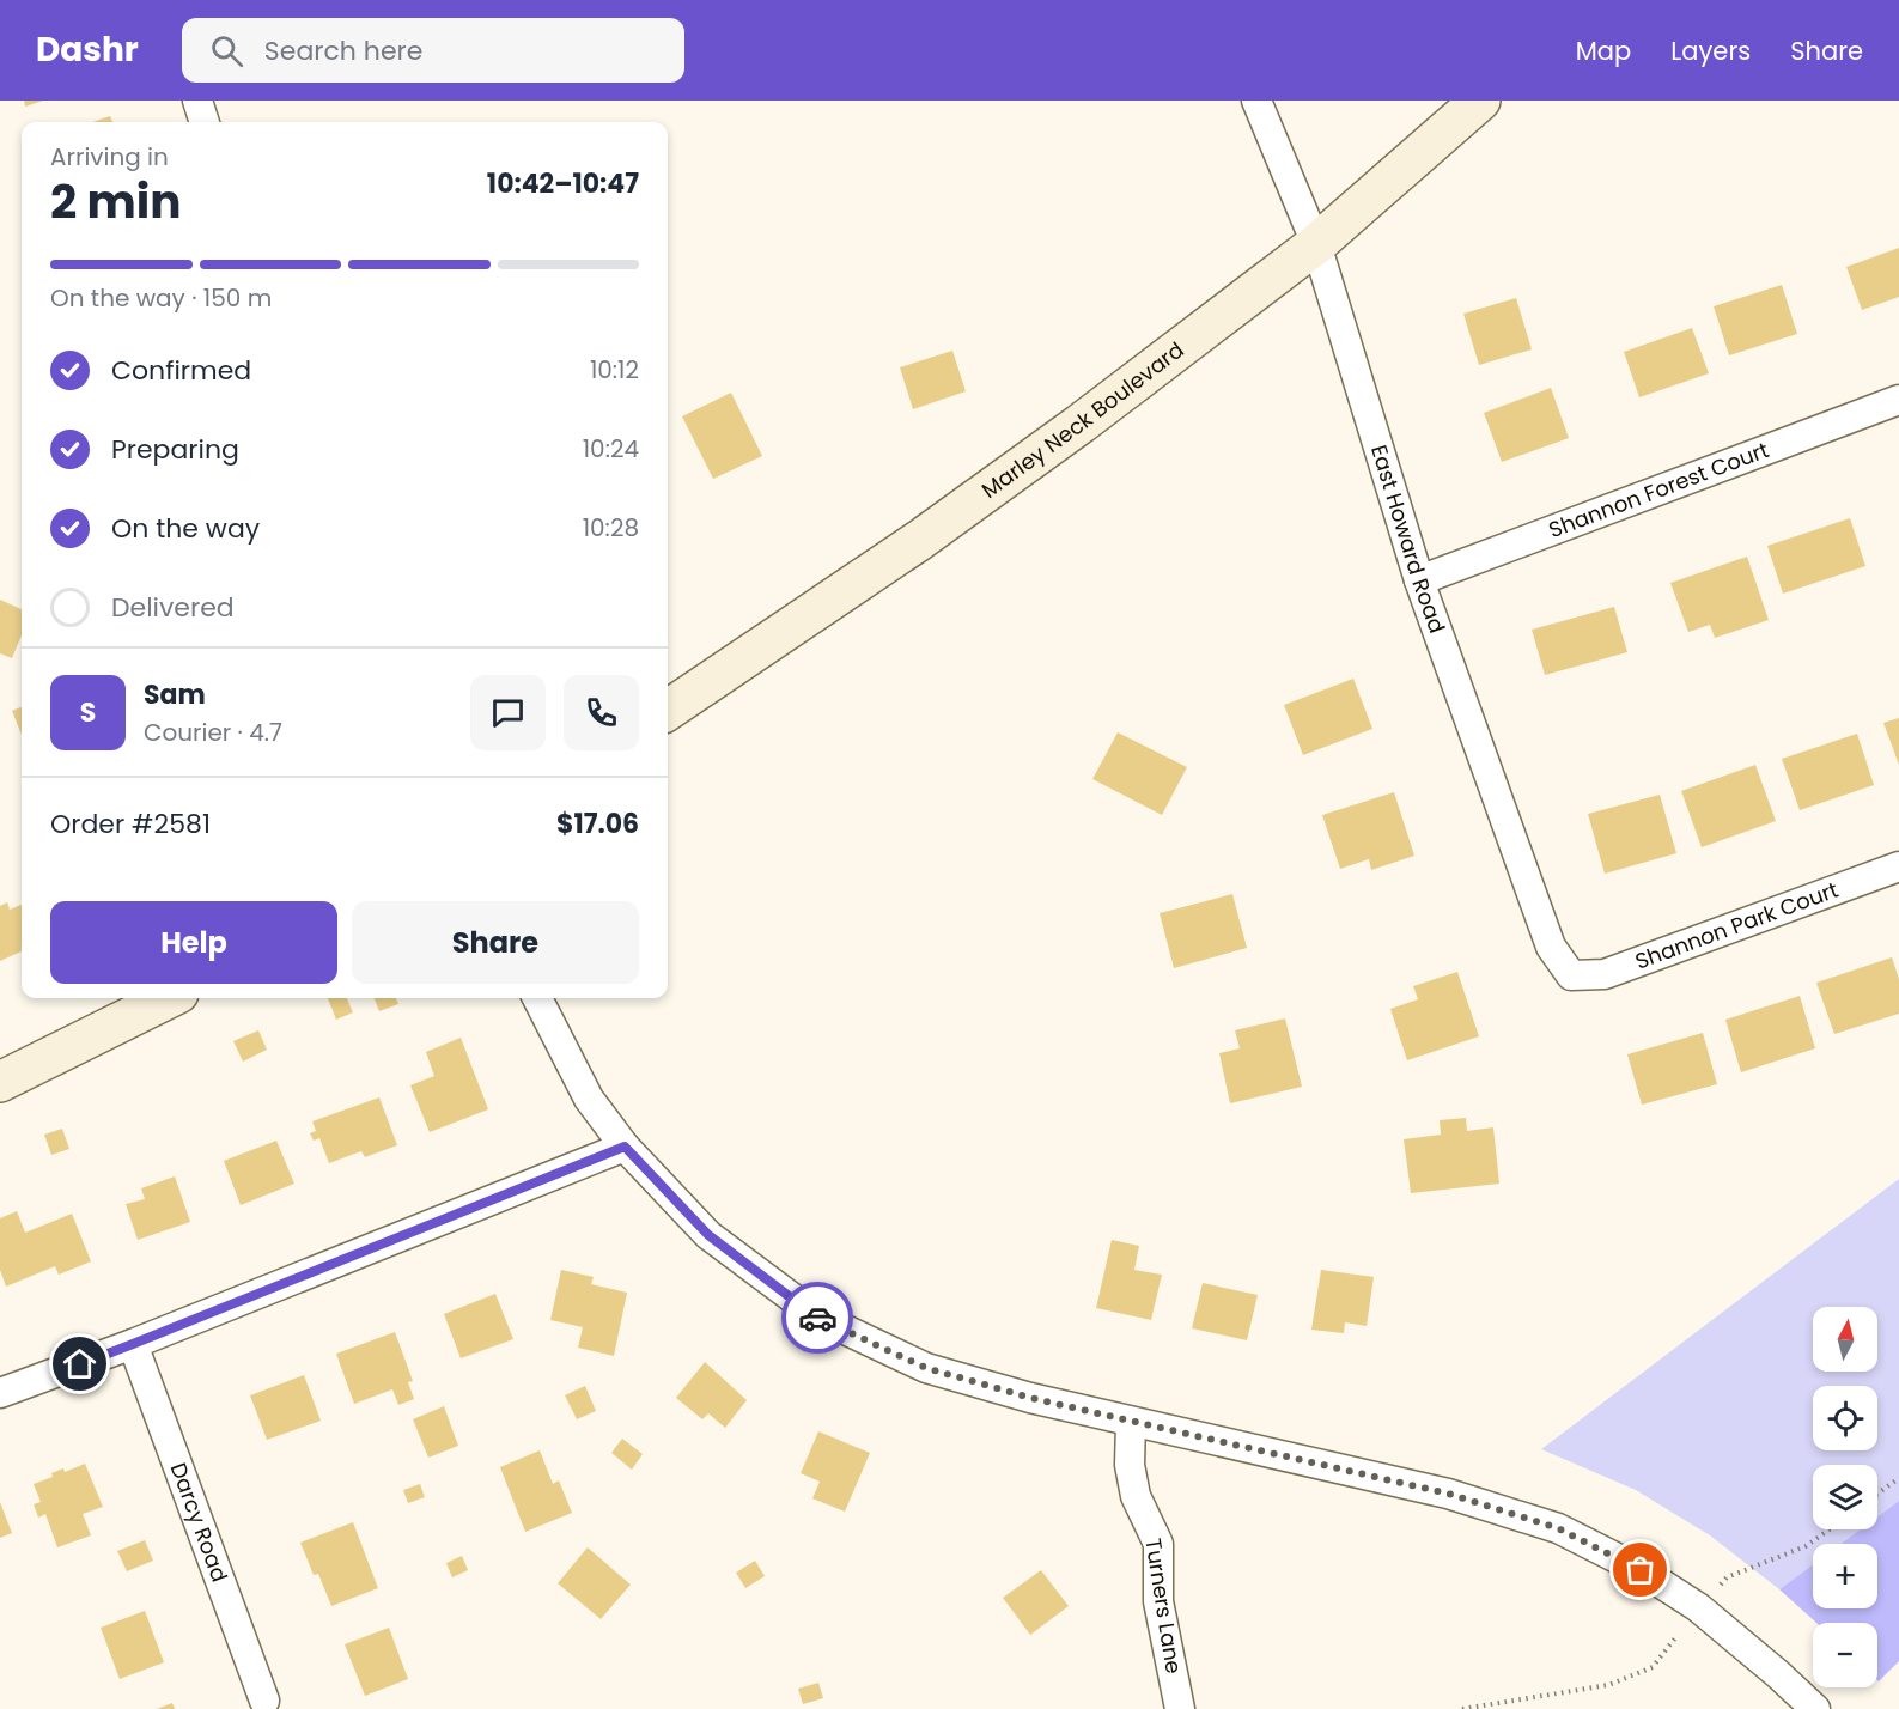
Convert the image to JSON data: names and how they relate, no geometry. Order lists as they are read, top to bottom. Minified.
{"streets":{"main road":["Marley Neck Boulevard"],"street":["Shannon Forest Court","East Howard Road","Shannon Park Court","Darcy Road","Turners Lane"]},"crossings":[["Marley Neck Boulevard","East Howard Road"],["Shannon Forest Court","East Howard Road"],["East Howard Road","Shannon Park Court"]],"north":"top","page":{"header":"Dashr","search":"Search here","nav":["Map","Layers","Share"],"heading":["2 min","Arriving in","10:42–10:47"],"panel":["Sam","Courier · 4.7","Order #2581","$17.06"],"bar":"On the way · 150 m","list":[["Confirmed","10:12"],["Preparing","10:24"],["On the way","10:28"],"Delivered"],"round":"S","buttons":["Help","Share"],"map_buttons":["+","−"]}}
